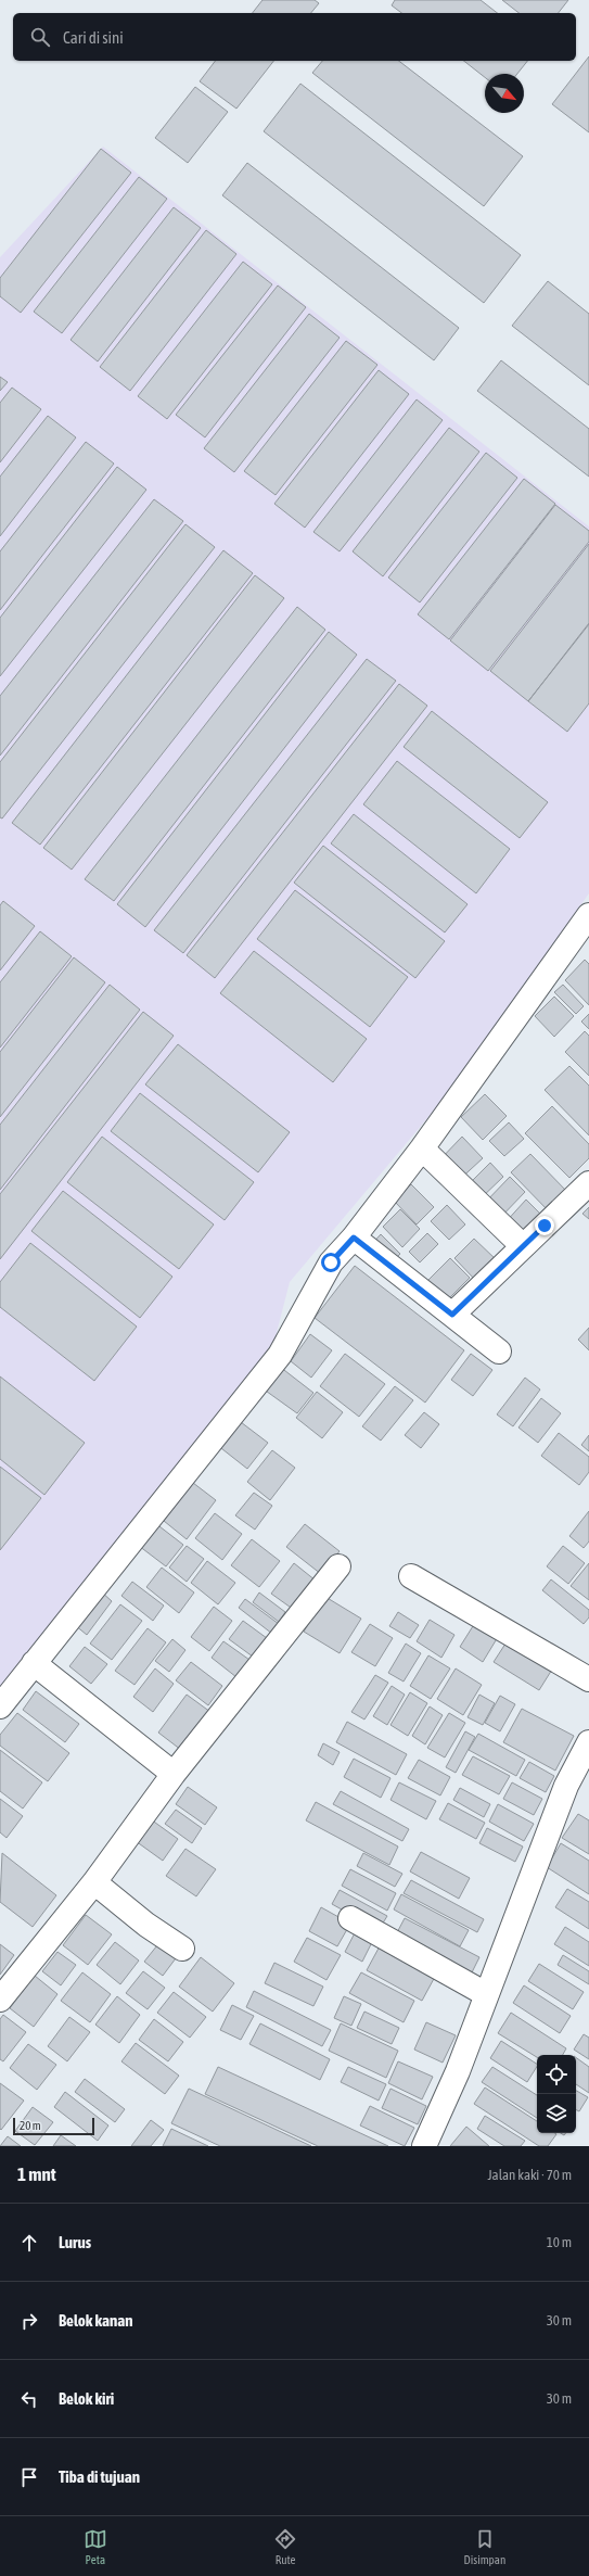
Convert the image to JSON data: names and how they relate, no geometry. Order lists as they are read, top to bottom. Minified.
{"scale_bar":"20 m","north":"bottom right","page":{"search":"Cari di sini","scale":"20 m","heading":["1 mnt","Jalan kaki · 70 m"],"list":[["Lurus","10 m"],["Belok kanan","30 m"],["Belok kiri","30 m"],"Tiba di tujuan"],"nav":["Peta","Rute","Disimpan"]}}
